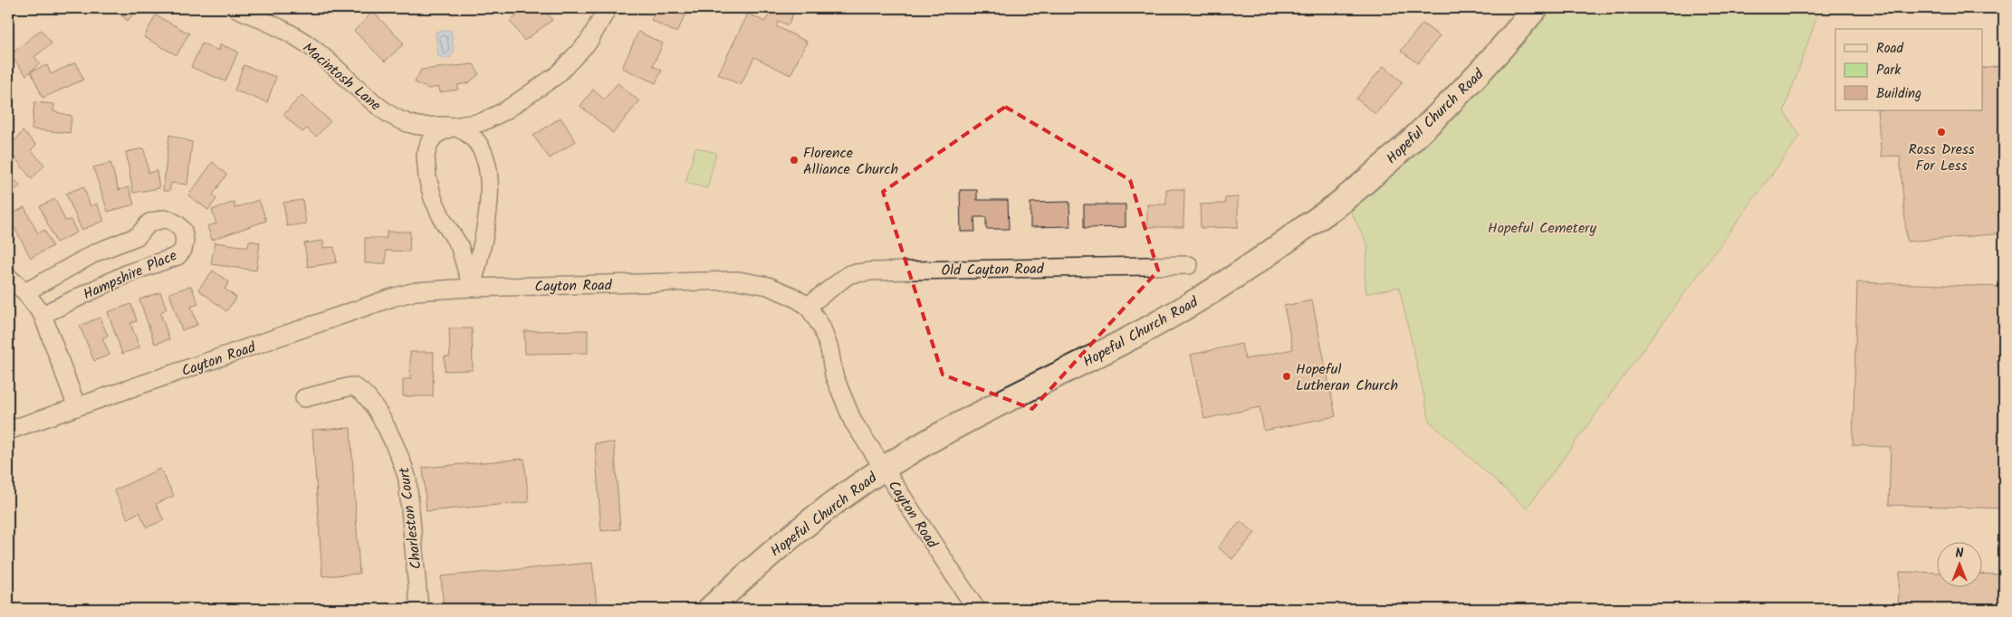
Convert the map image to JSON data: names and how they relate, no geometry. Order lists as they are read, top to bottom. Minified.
{"streets":{"main road":["Hopeful Church Road"],"street":["Macintosh Lane","Old Cayton Road","Hampshire Place","Cayton Road","Charleston Court"]},"crossings":[["Macintosh Lane","Cayton Road"],["Hopeful Church Road","Cayton Road"],["Old Cayton Road","Cayton Road"]],"parks":["Hopeful Cemetery"],"places":["Ross Dress For Less","Florence Alliance Church","Hopeful Lutheran Church"],"legend":["Road","Park","Building"],"north":"top"}
